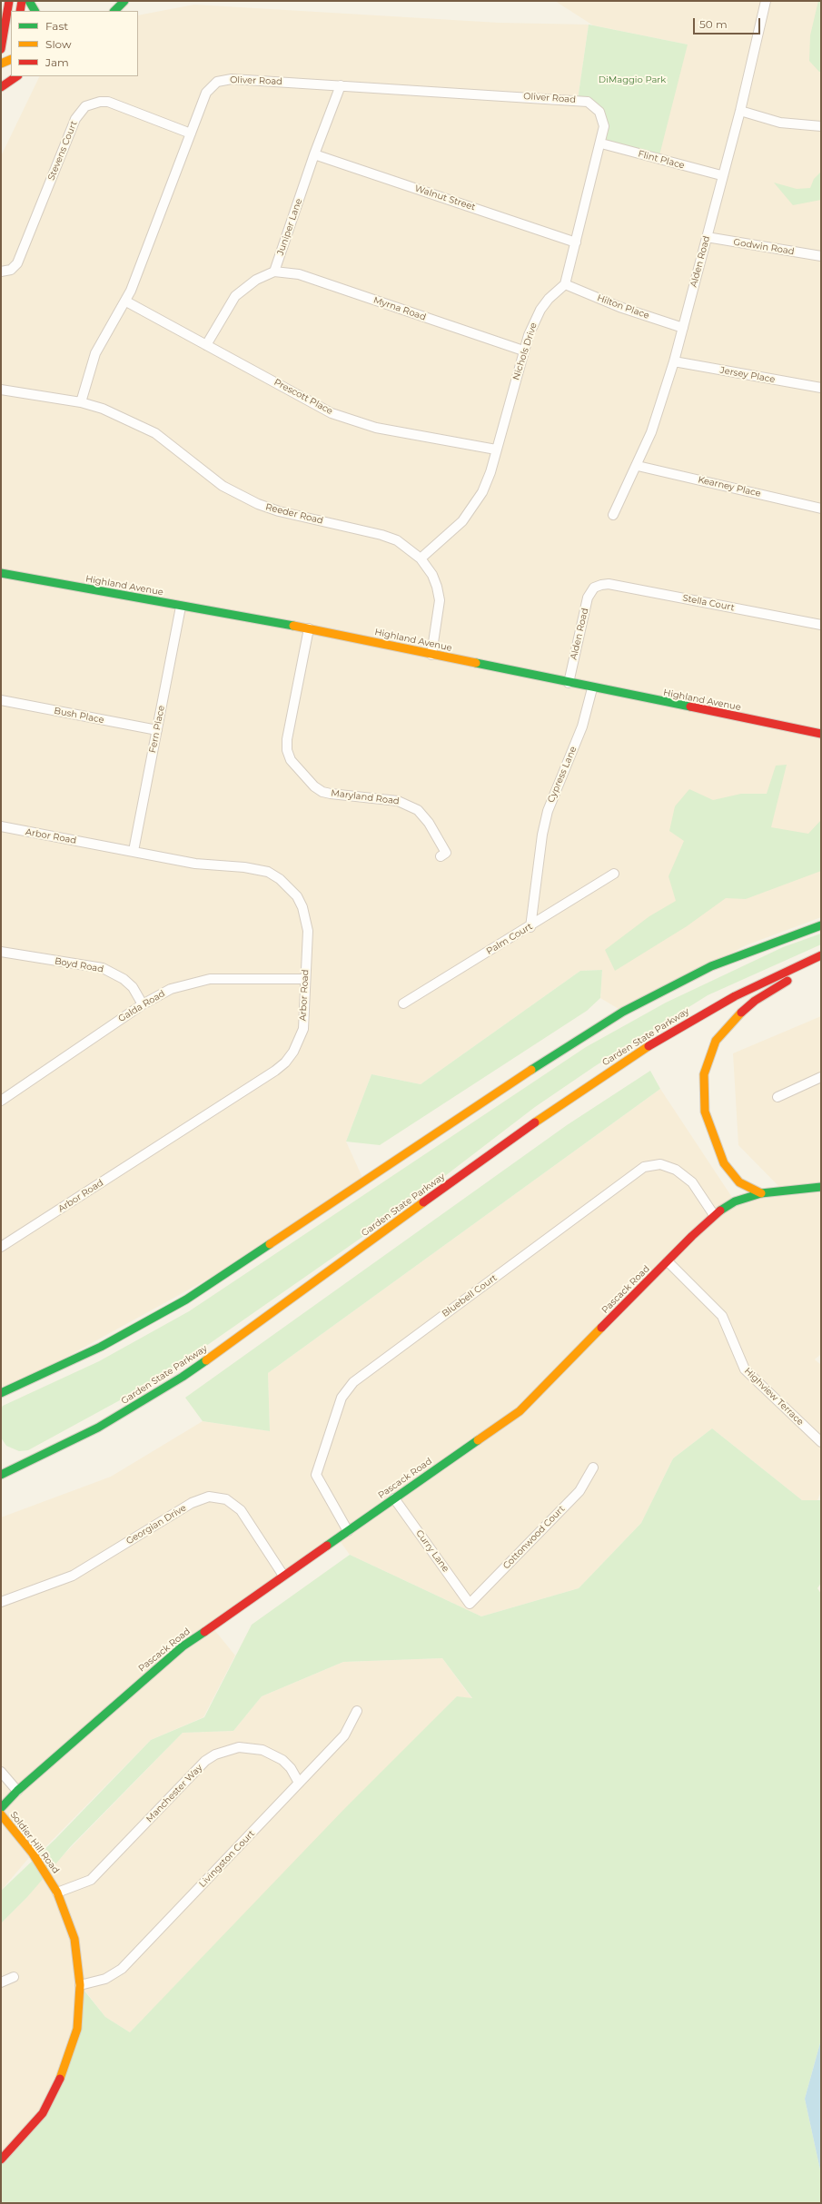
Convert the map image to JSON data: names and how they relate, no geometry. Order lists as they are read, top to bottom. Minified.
{"streets":{"main road":["Highland Avenue","Garden State Parkway","Pascack Road","Soldier Hill Road"],"street":["Oliver Road","Stevens Court","Flint Place","Walnut Street","Juniper Lane","Godwin Road","Alden Road","Hilton Place","Myrna Road","Nichols Drive","Jersey Place","Prescott Place","Kearney Place","Reeder Road","Stella Court","Bush Place","Fern Place","Cypress Lane","Maryland Road","Arbor Road","Palm Court","Boyd Road","Galda Road","Bluebell Court","Highview Terrace","Georgian Drive","Cottonwood Court","Curry Lane","Manchester Way","Livingston Court"]},"crossings":[["Oliver Road","Stevens Court"],["Oliver Road","Flint Place"],["Oliver Road","Juniper Lane"],["Oliver Road","Prescott Place"],["Oliver Road","Reeder Road"],["Flint Place","Alden Road"],["Walnut Street","Juniper Lane"],["Juniper Lane","Myrna Road"],["Godwin Road","Alden Road"],["Alden Road","Hilton Place"],["Alden Road","Jersey Place"],["Alden Road","Kearney Place"],["Alden Road","Highland Avenue"],["Alden Road","Stella Court"],["Hilton Place","Nichols Drive"],["Myrna Road","Nichols Drive"],["Nichols Drive","Prescott Place"],["Nichols Drive","Reeder Road"],["Reeder Road","Highland Avenue"],["Highland Avenue","Fern Place"],["Highland Avenue","Cypress Lane"],["Highland Avenue","Maryland Road"],["Bush Place","Fern Place"],["Fern Place","Arbor Road"],["Cypress Lane","Palm Court"],["Arbor Road","Galda Road"],["Boyd Road","Galda Road"],["Pascack Road","Bluebell Court"],["Pascack Road","Highview Terrace"],["Pascack Road","Georgian Drive"],["Pascack Road","Curry Lane"],["Cottonwood Court","Curry Lane"],["Manchester Way","Soldier Hill Road"],["Manchester Way","Livingston Court"],["Soldier Hill Road","Livingston Court"]],"parks":["DiMaggio Park"],"legend":["Fast","Slow","Jam"],"scale_bar":"50 m"}
